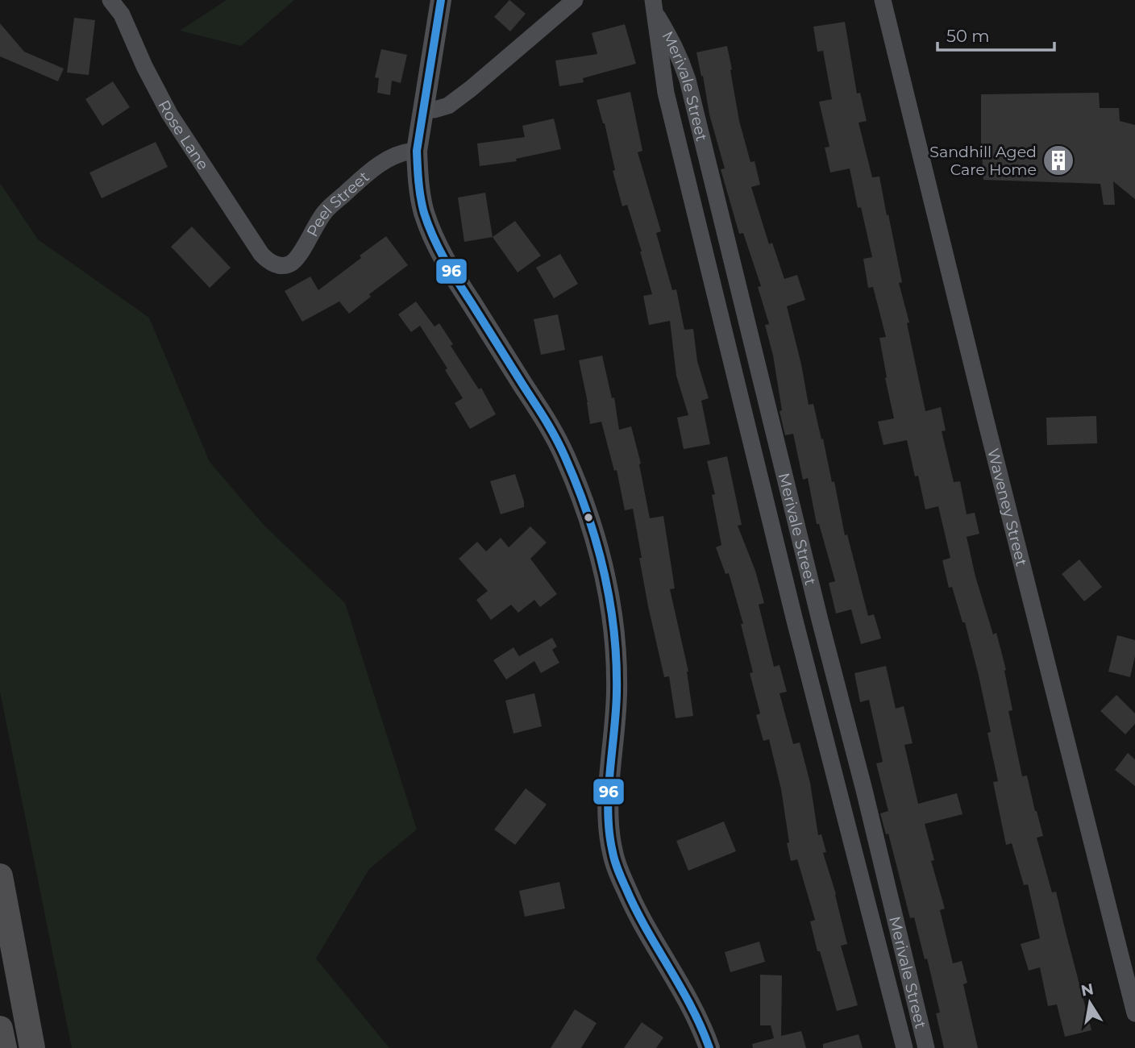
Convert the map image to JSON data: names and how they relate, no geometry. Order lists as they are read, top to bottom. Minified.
{"streets":{"street":["Merivale Street","Rose Lane","Peel Street","Waveney Street"]},"crossings":[["Rose Lane","Peel Street"]],"places":{"building":["Sandhill Aged Care Home"]},"lines":["transit line 96"],"scale_bar":"50 m","north":"top"}
